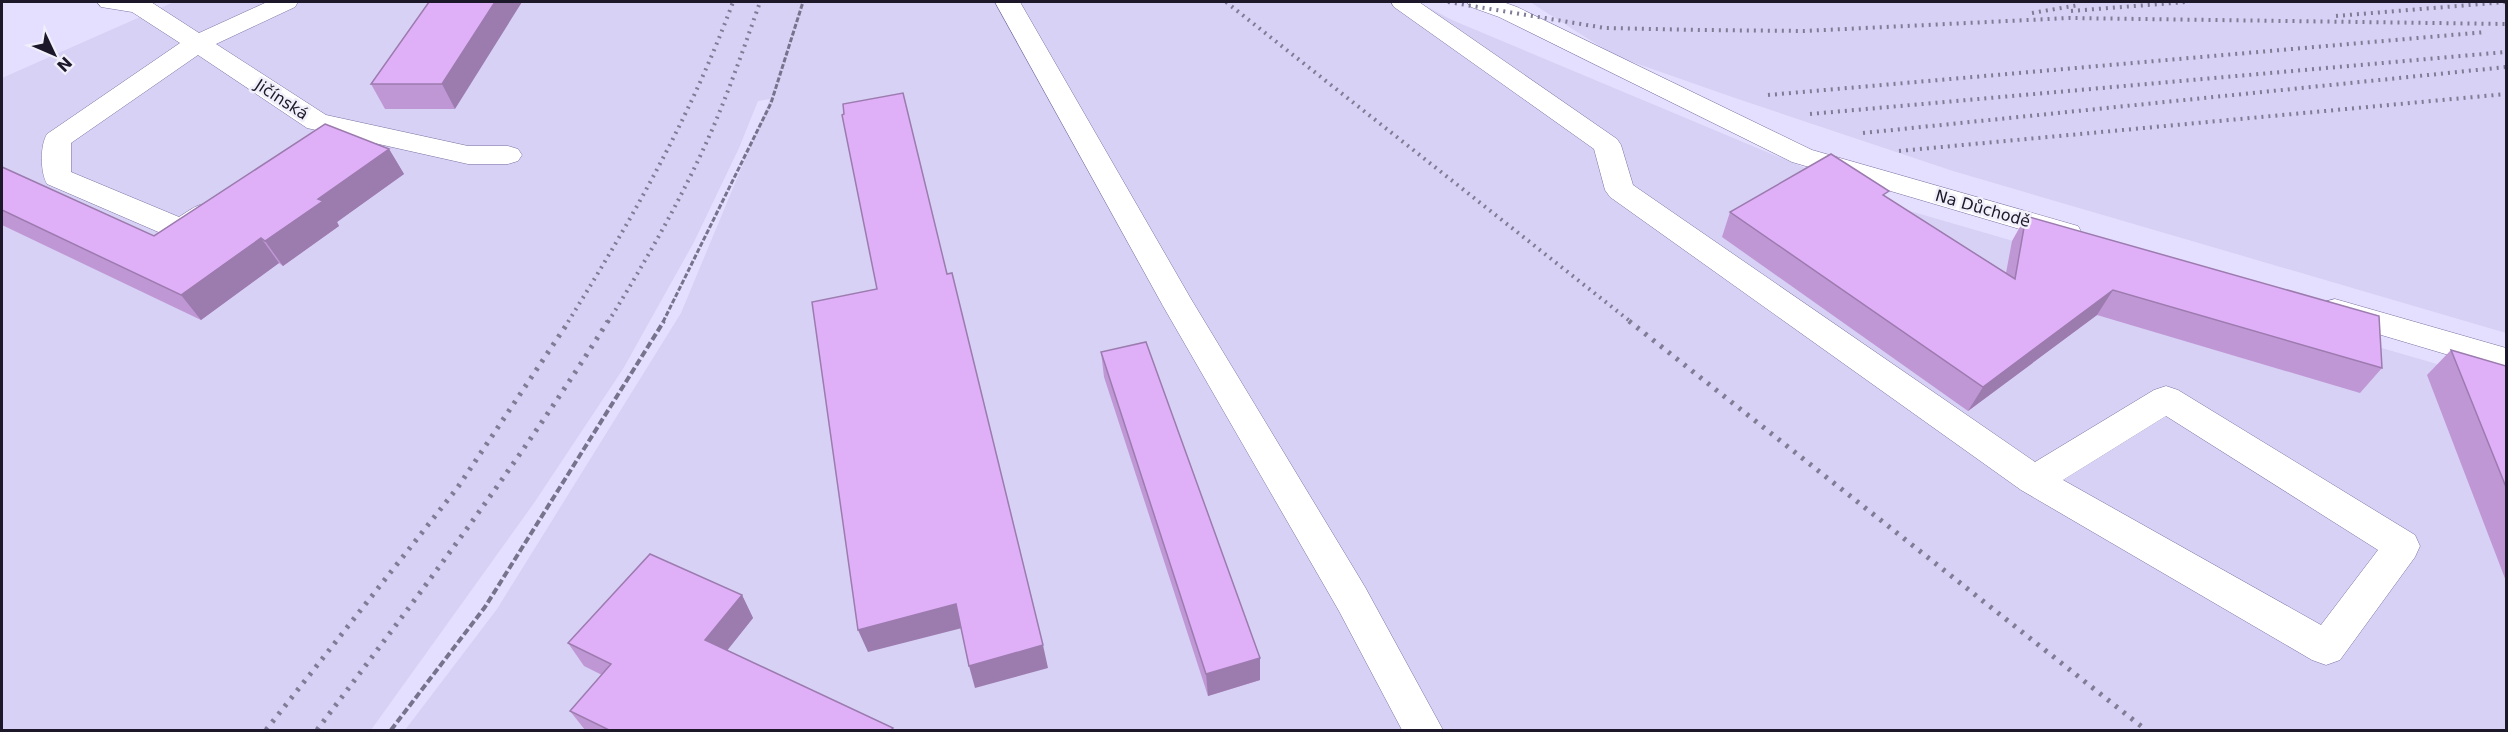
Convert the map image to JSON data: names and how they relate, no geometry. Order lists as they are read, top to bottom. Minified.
{"streets":{"street":["Jičínská","Na Důchodě"]},"north":"bottom right"}
